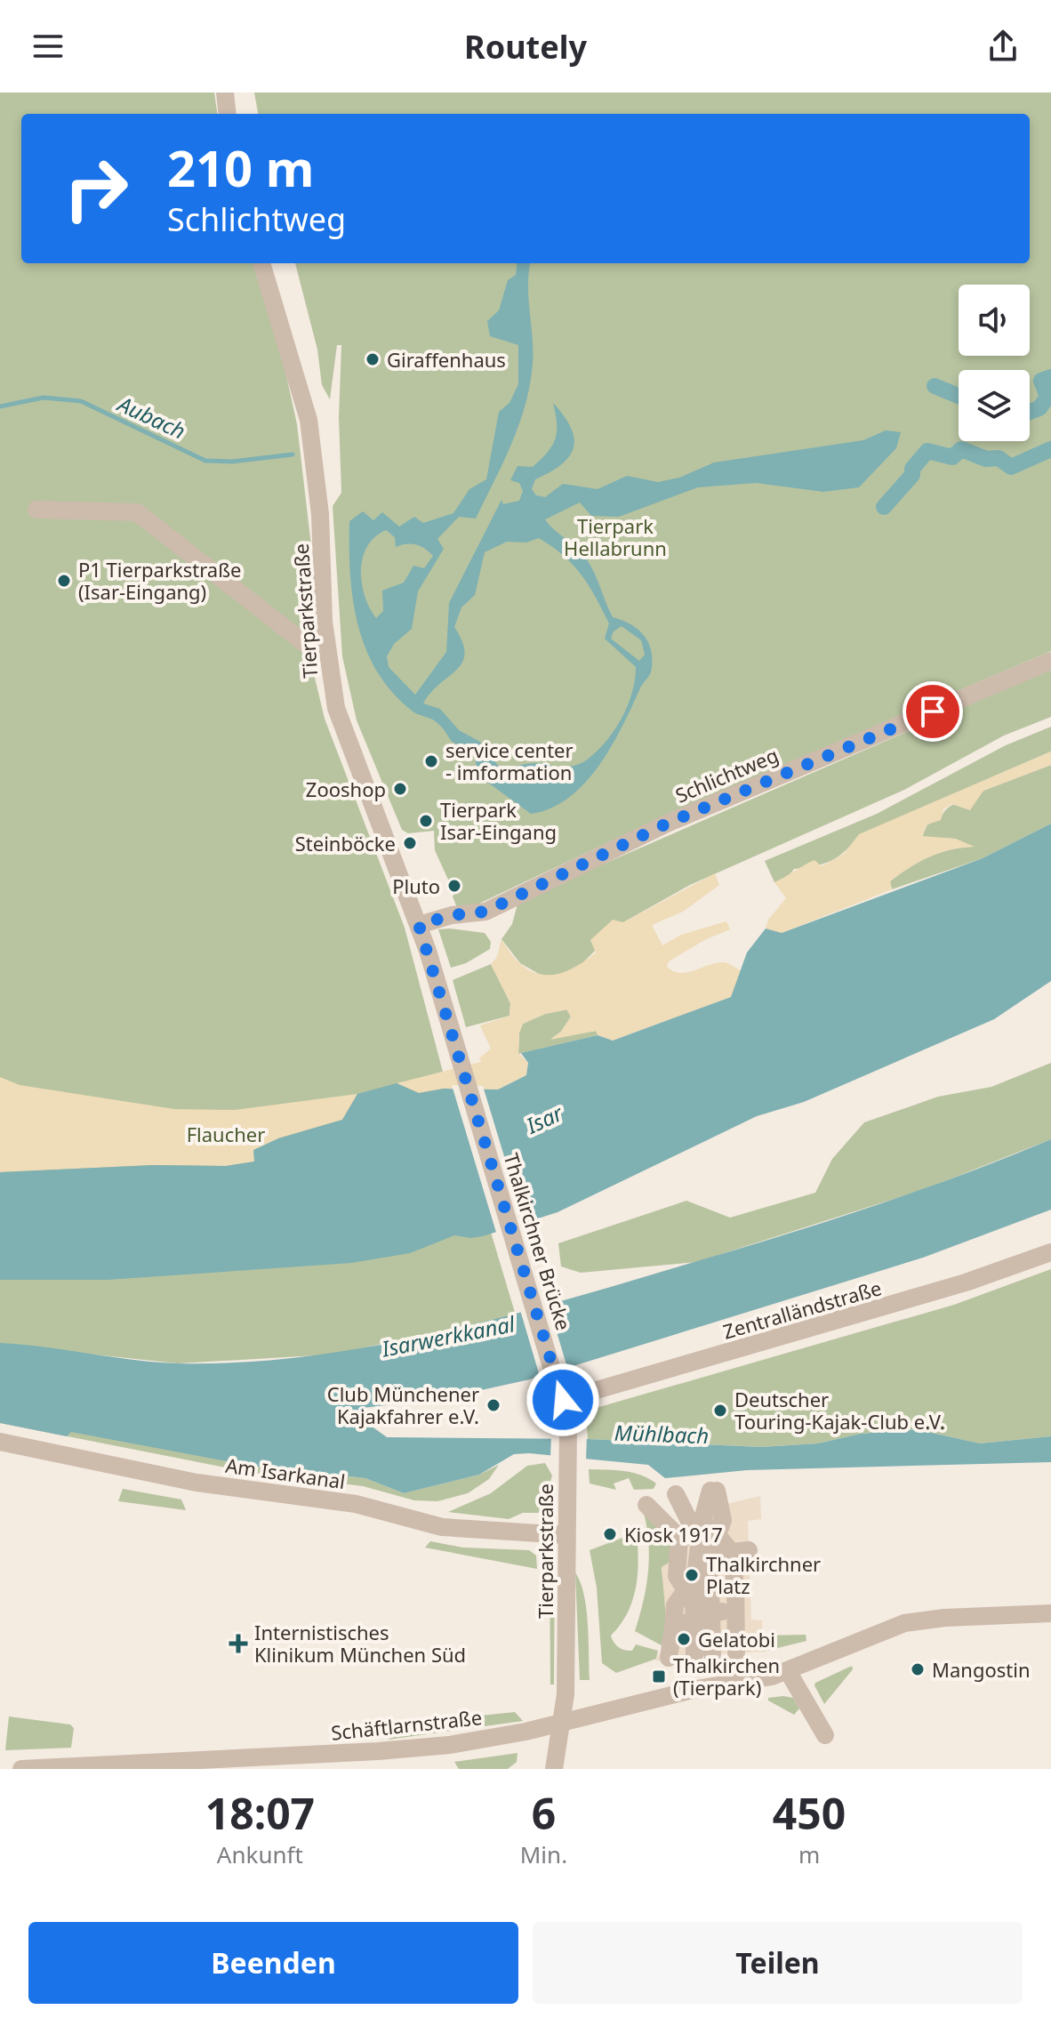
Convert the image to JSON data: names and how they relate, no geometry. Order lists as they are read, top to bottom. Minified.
{"streets":{"street":["Tierparkstraße","Schlichtweg","Thalkirchner Brücke","Zentralländstraße","Am Isarkanal","Schäftlarnstraße"]},"crossings":[["Tierparkstraße","Schlichtweg"],["Tierparkstraße","Thalkirchner Brücke"],["Tierparkstraße","Zentralländstraße"],["Tierparkstraße","Am Isarkanal"],["Tierparkstraße","Schäftlarnstraße"]],"water":["Aubach","Isar","Isarwerkkanal","Mühlbach"],"parks":["Tierpark Hellabrunn","Flaucher"],"places":{"other":["Giraffenhaus","P1 Tierparkstraße (Isar-Eingang)","service center - imformation","Zooshop","Tierpark Isar-Eingang","Steinböcke","Pluto","Club Münchener Kajakfahrer e.V.","Deutscher Touring-Kajak-Club e.V.","Kiosk 1917","Thalkirchner Platz","Gelatobi","Mangostin"],"health":["Internistisches Klinikum München Süd"],"transit":["Thalkirchen (Tierpark)"]},"page":{"header":"Routely","turn":["210 m","Schlichtweg"],"eta":["18:07","Ankunft","6","Min.","450","m"],"buttons":["Beenden","Teilen"]}}
